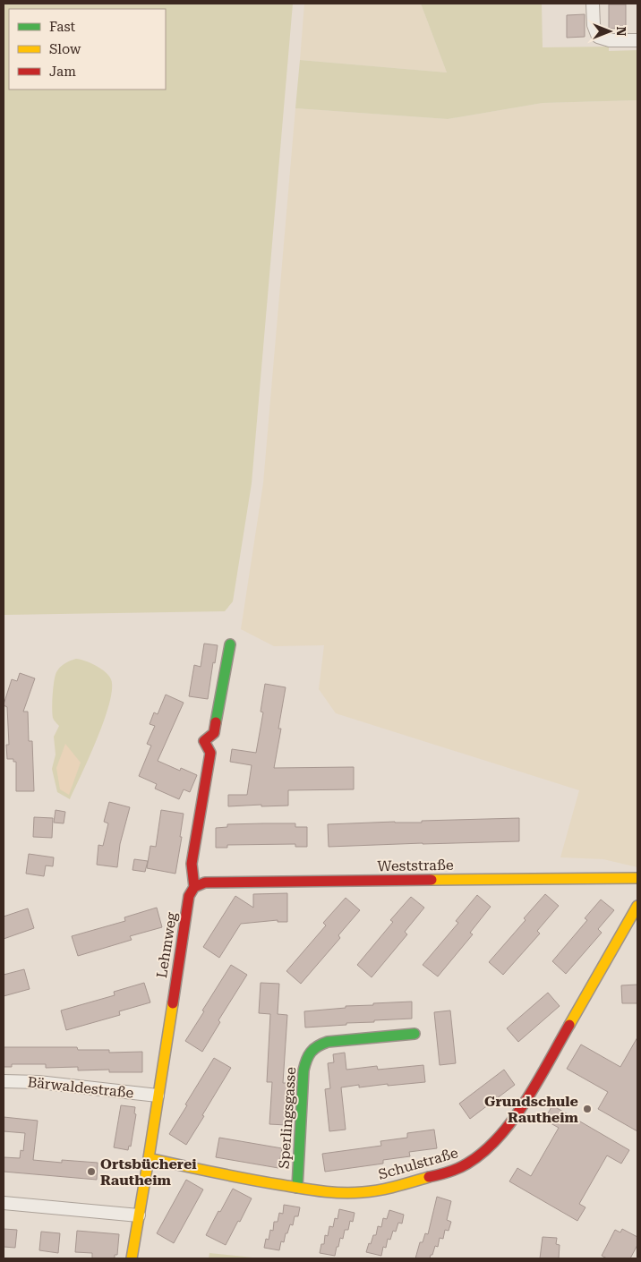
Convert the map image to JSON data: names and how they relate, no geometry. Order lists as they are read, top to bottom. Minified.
{"streets":{"street":["Weststraße","Lehmweg","Bärwaldestraße","Sperlingsgasse","Schulstraße"]},"crossings":[["Weststraße","Lehmweg"],["Lehmweg","Bärwaldestraße"],["Lehmweg","Schulstraße"],["Sperlingsgasse","Schulstraße"]],"places":["Grundschule Rautheim","Ortsbücherei Rautheim"],"legend":["Fast","Slow","Jam"],"north":"right"}
